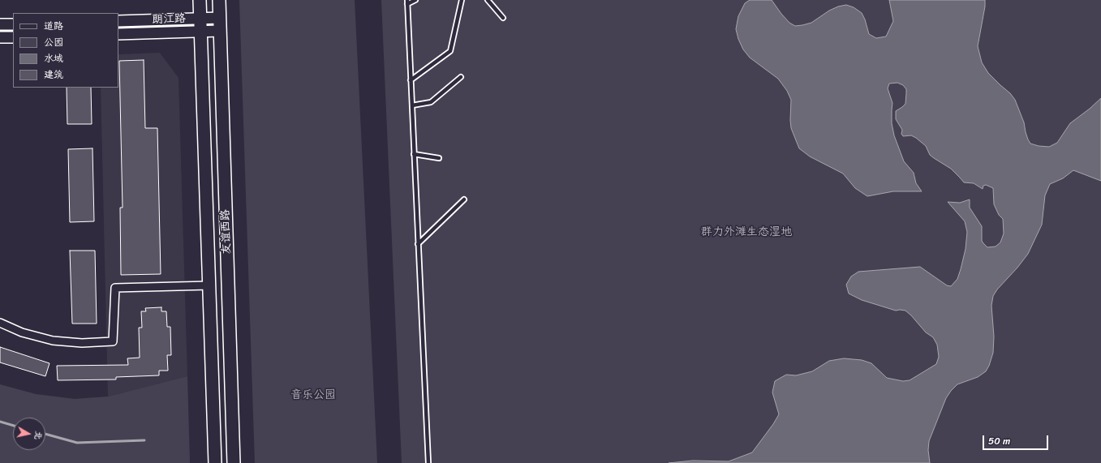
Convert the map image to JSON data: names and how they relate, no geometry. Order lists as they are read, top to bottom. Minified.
{"streets":{"main road":["朗江路","友谊西路"]},"crossings":[["朗江路","友谊西路"]],"parks":["群力外滩生态湿地","音乐公园"],"legend":["道路","公园","水域","建筑"],"scale_bar":"50 m","north":"right"}
